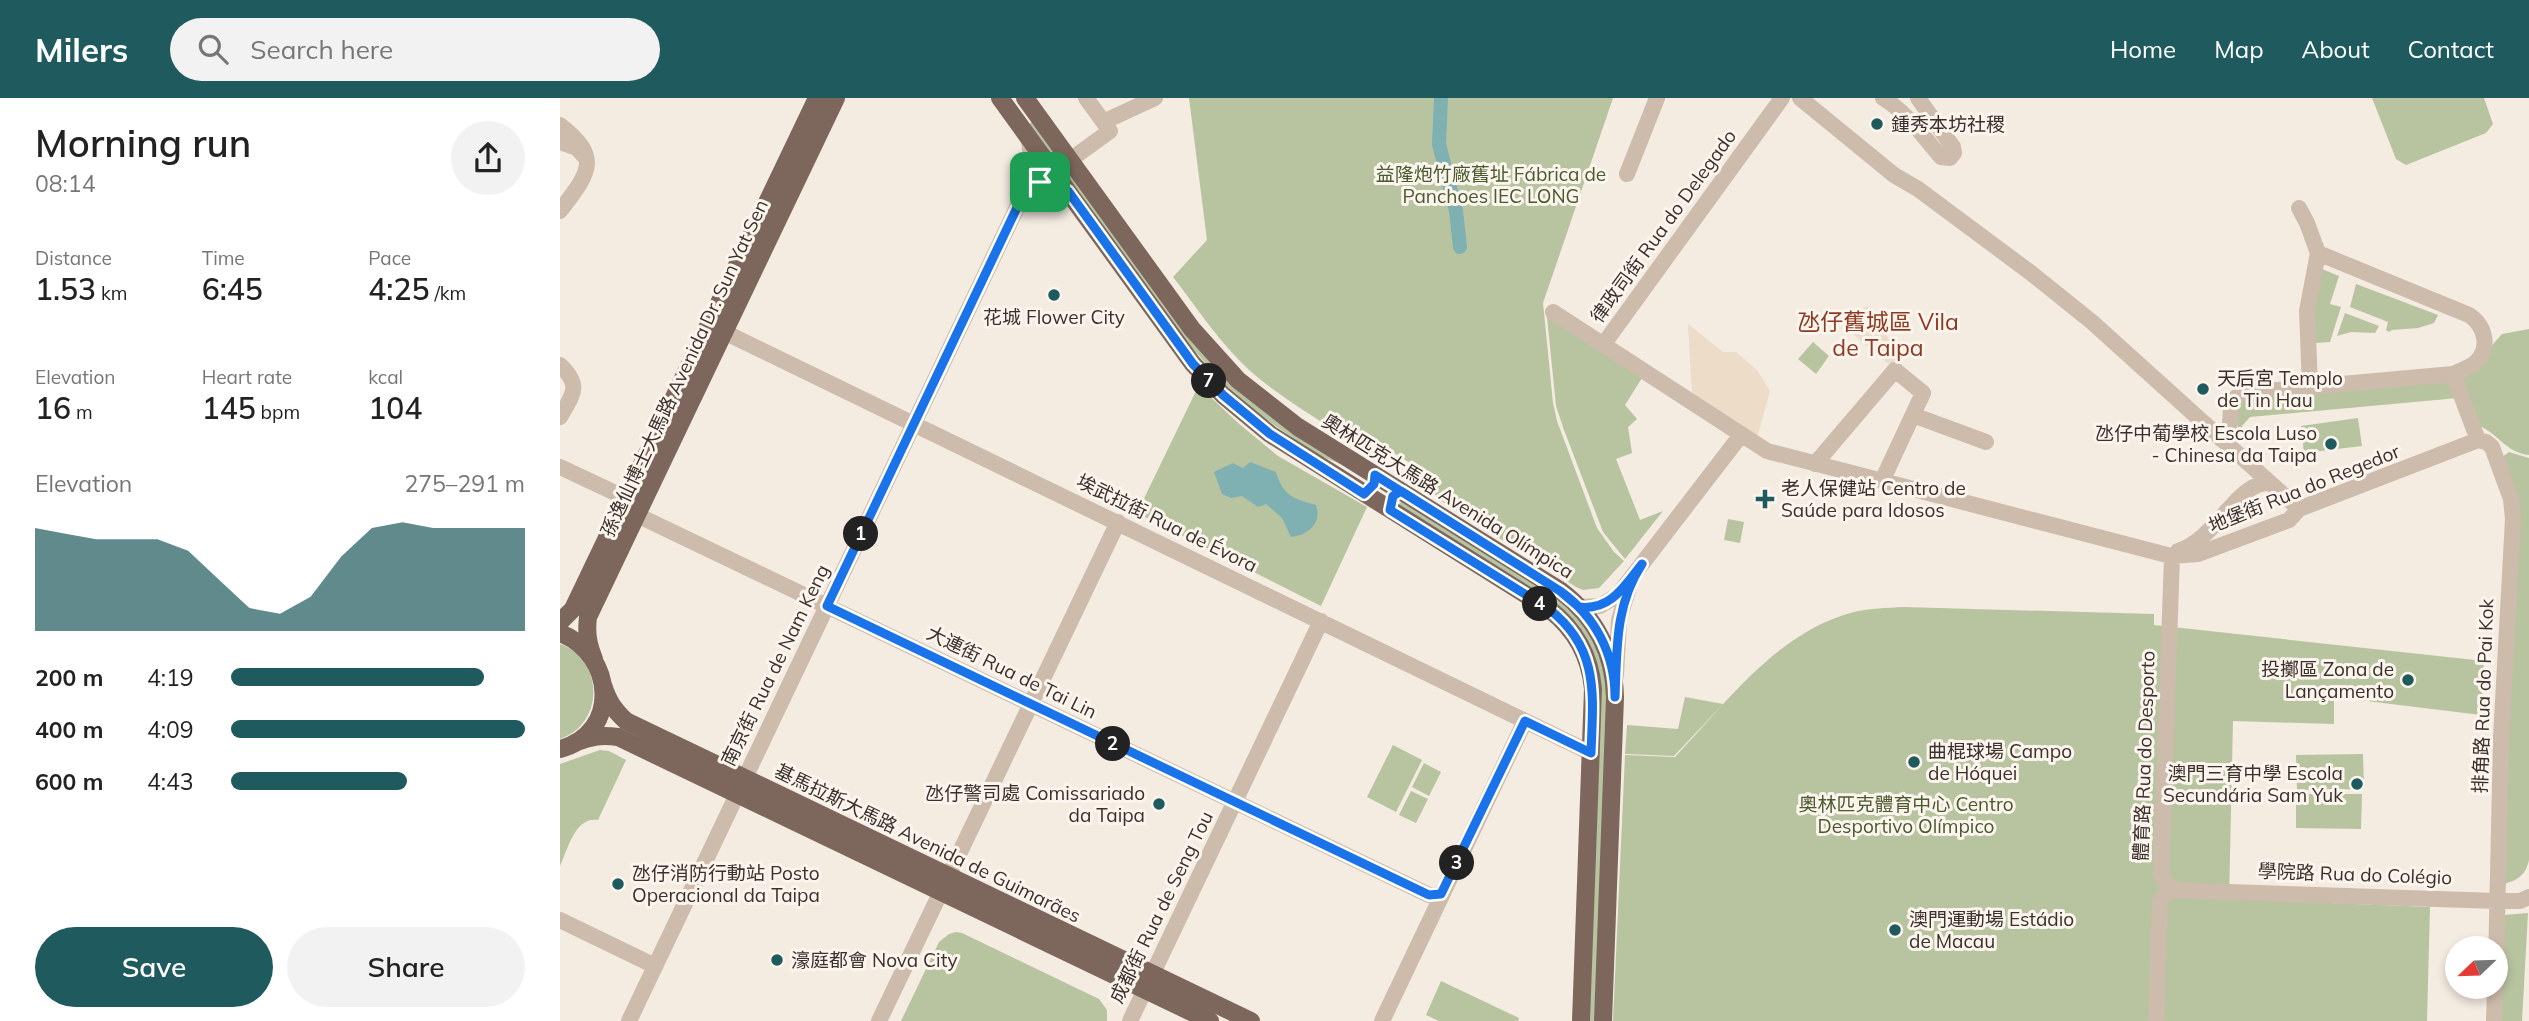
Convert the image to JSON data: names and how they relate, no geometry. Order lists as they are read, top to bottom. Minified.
{"streets":{"main road":["孫逸仙博士大馬路 Avenida Dr. Sun Yat Sen","奧林匹克大馬路 Avenida Olímpica","基馬拉斯大馬路 Avenida de Guimarães"],"street":["律政司街 Rua do Delegado","地堡街 Rua do Regedor","埃武拉街 Rua de Évora","南京街 Rua de Nam Keng","大連街 Rua de Tai Lin","排角路 Rua do Pai Kok","體育路 Rua do Desporto","學院路 Rua do Colégio","成都街 Rua de Seng Tou"]},"crossings":[["律政司街 Rua do Delegado","地堡街 Rua do Regedor"],["孫逸仙博士大馬路 Avenida Dr. Sun Yat Sen","埃武拉街 Rua de Évora"],["孫逸仙博士大馬路 Avenida Dr. Sun Yat Sen","大連街 Rua de Tai Lin"],["孫逸仙博士大馬路 Avenida Dr. Sun Yat Sen","基馬拉斯大馬路 Avenida de Guimarães"],["地堡街 Rua do Regedor","排角路 Rua do Pai Kok"],["地堡街 Rua do Regedor","體育路 Rua do Desporto"],["埃武拉街 Rua de Évora","南京街 Rua de Nam Keng"],["埃武拉街 Rua de Évora","成都街 Rua de Seng Tou"],["南京街 Rua de Nam Keng","大連街 Rua de Tai Lin"],["南京街 Rua de Nam Keng","基馬拉斯大馬路 Avenida de Guimarães"],["大連街 Rua de Tai Lin","成都街 Rua de Seng Tou"],["排角路 Rua do Pai Kok","學院路 Rua do Colégio"],["體育路 Rua do Desporto","學院路 Rua do Colégio"],["基馬拉斯大馬路 Avenida de Guimarães","成都街 Rua de Seng Tou"]],"districts":["氹仔舊城區 Vila de Taipa"],"parks":["益隆炮竹廠舊址 Fábrica de Panchoes IEC LONG","奧林匹克體育中心 Centro Desportivo Olímpico"],"places":{"other":["鍾秀本坊社稷","花城 Flower City","天后宮 Templo de Tin Hau","氹仔中葡學校 Escola Luso - Chinesa da Taipa","投擲區 Zona de Lançamento","曲棍球場 Campo de Hóquei","澳門三育中學 Escola Secundária Sam Yuk","氹仔警司處 Comissariado da Taipa","氹仔消防行動站 Posto Operacional da Taipa","澳門運動場 Estádio de Macau","濠庭都會 Nova City"],"health":["老人保健站 Centro de Saúde para Idosos"]},"north":"bottom left","page":{"header":"Milers","search":"Search here","nav":["Home","Map","About","Contact"],"heading":["Morning run","08:14"],"stats":[["Distance","1.53 km"],["Time","6:45"],["Pace","4:25 /km"],["Elevation","16 m"],["Heart rate","145 bpm"],["kcal","104"]],"pins":["7","1","4","2","3"],"chart":["Elevation","275–291 m"],"list":[{"name":"200 m","note":"4:19"},{"name":"400 m","note":"4:09"},{"name":"600 m","note":"4:43"}],"buttons":["Save","Share"]}}
